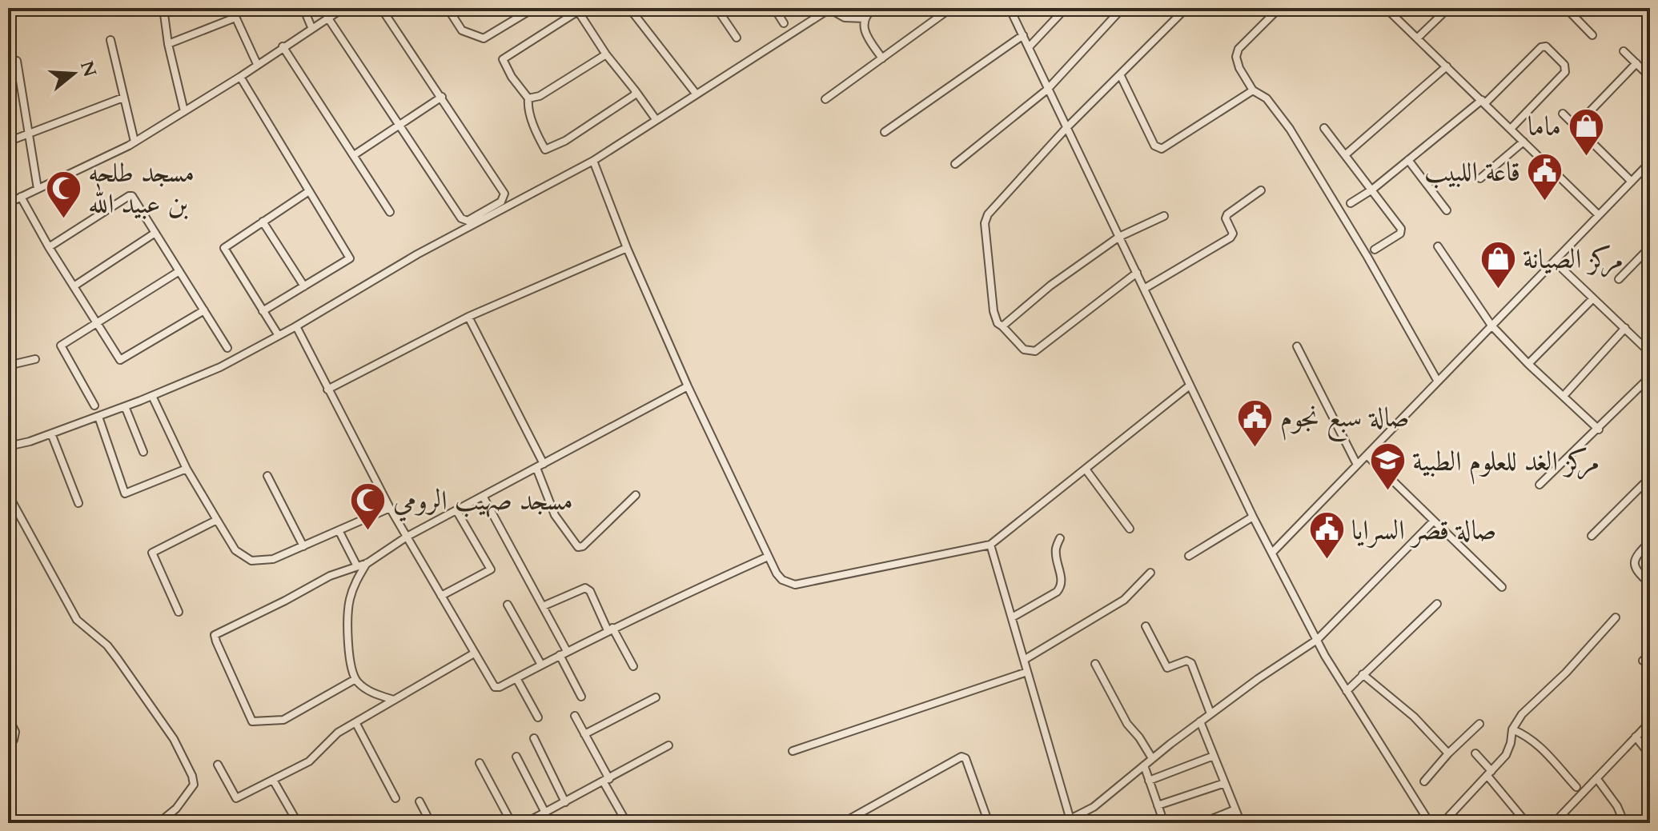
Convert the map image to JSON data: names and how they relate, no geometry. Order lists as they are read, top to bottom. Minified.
{"places":{"shop":["ماما","مركز الصيانة"],"public building":["قاعة اللبيب","صالة سبع نجوم","صالة قصر السرايا"],"mosque":["مسجد طلحه بن عبيد الله","مسجد صهيب الرومي"],"school or university":["مركز الغد للعلوم الطبية"]},"north":"right"}
